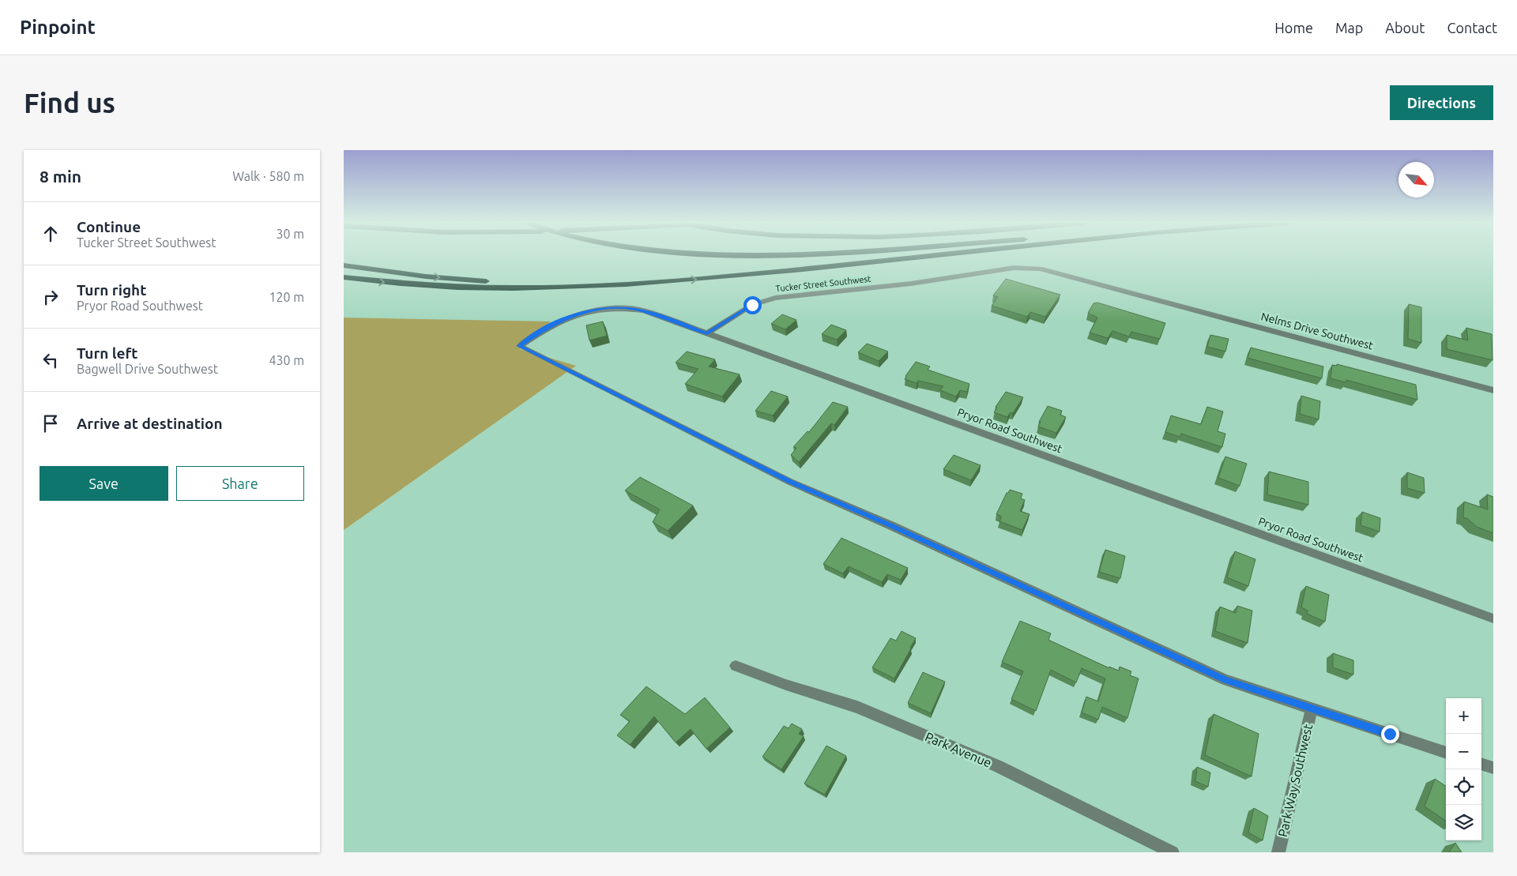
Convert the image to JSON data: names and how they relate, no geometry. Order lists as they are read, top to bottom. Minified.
{"streets":{"street":["Tucker Street Southwest","Nelms Drive Southwest","Pryor Road Southwest","Park Avenue","Park Way Southwest"]},"crossings":[["Tucker Street Southwest","Nelms Drive Southwest"],["Tucker Street Southwest","Pryor Road Southwest"],["Pryor Road Southwest","Park Way Southwest"]],"north":"bottom right","page":{"header":"Pinpoint","nav":["Home","Map","About","Contact"],"buttons":["Directions",["Save","Share"]],"title":"Find us","heading":["8 min","Walk · 580 m"],"list":[["Continue","Tucker Street Southwest","30 m"],["Turn right","Pryor Road Southwest","120 m"],["Turn left","Bagwell Drive Southwest","430 m"],"Arrive at destination"],"map_buttons":["+","−"]}}
